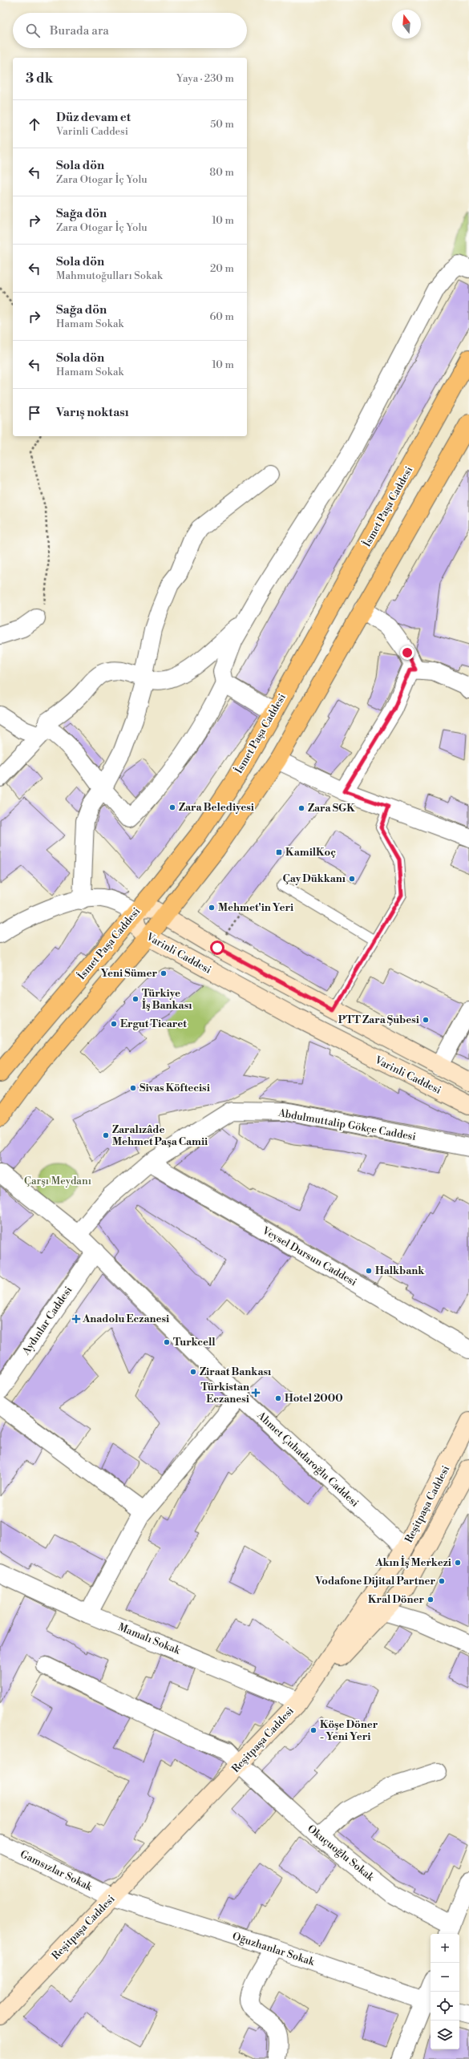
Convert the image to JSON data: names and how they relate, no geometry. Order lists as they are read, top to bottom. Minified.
{"streets":{"highway":["İsmet Paşa Caddesi"],"main road":["Varinli Caddesi","Reşitpaşa Caddesi"],"street":["Abdulmuttalip Gökçe Caddesi","Veysel Dursun Caddesi","Aydınlar Caddesi","Ahmet Çuhadaroğlu Caddesi","Mamalı Sokak","Okuçuoğlu Sokak","Gamsızlar Sokak","Oğuzhanlar Sokak"]},"crossings":[["İsmet Paşa Caddesi","Varinli Caddesi"],["Abdulmuttalip Gökçe Caddesi","Veysel Dursun Caddesi"],["Abdulmuttalip Gökçe Caddesi","Ahmet Çuhadaroğlu Caddesi"],["Aydınlar Caddesi","Ahmet Çuhadaroğlu Caddesi"],["Ahmet Çuhadaroğlu Caddesi","Reşitpaşa Caddesi"],["Reşitpaşa Caddesi","Mamalı Sokak"],["Reşitpaşa Caddesi","Okuçuoğlu Sokak"],["Reşitpaşa Caddesi","Gamsızlar Sokak"],["Reşitpaşa Caddesi","Oğuzhanlar Sokak"],["Gamsızlar Sokak","Oğuzhanlar Sokak"]],"parks":["Çarşı Meydanı"],"places":{"other":["Zara Belediyesi","Zara SGK","Çay Dükkanı","Mehmet'in Yeri","Yeni Sümer","Türkiye İş Bankası","PTT Zara Şubesi","Ergut Ticaret","Sivas Köftecisi","Zaralızâde Mehmet Paşa Camii","Halkbank","Turkcell","Ziraat Bankası","Hotel 2000","Akın İş Merkezi","Vodafone Dijital Partner","Kral Döner","Köşe Döner - Yeni Yeri"],"transit":["KamilKoç"],"health":["Anadolu Eczanesi","Türkistan Eczanesi"]},"north":"top","page":{"search":"Burada ara","heading":["3 dk","Yaya · 230 m"],"list":[["Düz devam et","Varinli Caddesi","50 m"],["Sola dön","Zara Otogar İç Yolu","80 m"],["Sağa dön","Zara Otogar İç Yolu","10 m"],["Sola dön","Mahmutoğulları Sokak","20 m"],["Sağa dön","Hamam Sokak","60 m"],["Sola dön","Hamam Sokak","10 m"],"Varış noktası"],"map_buttons":["+","−"]}}
